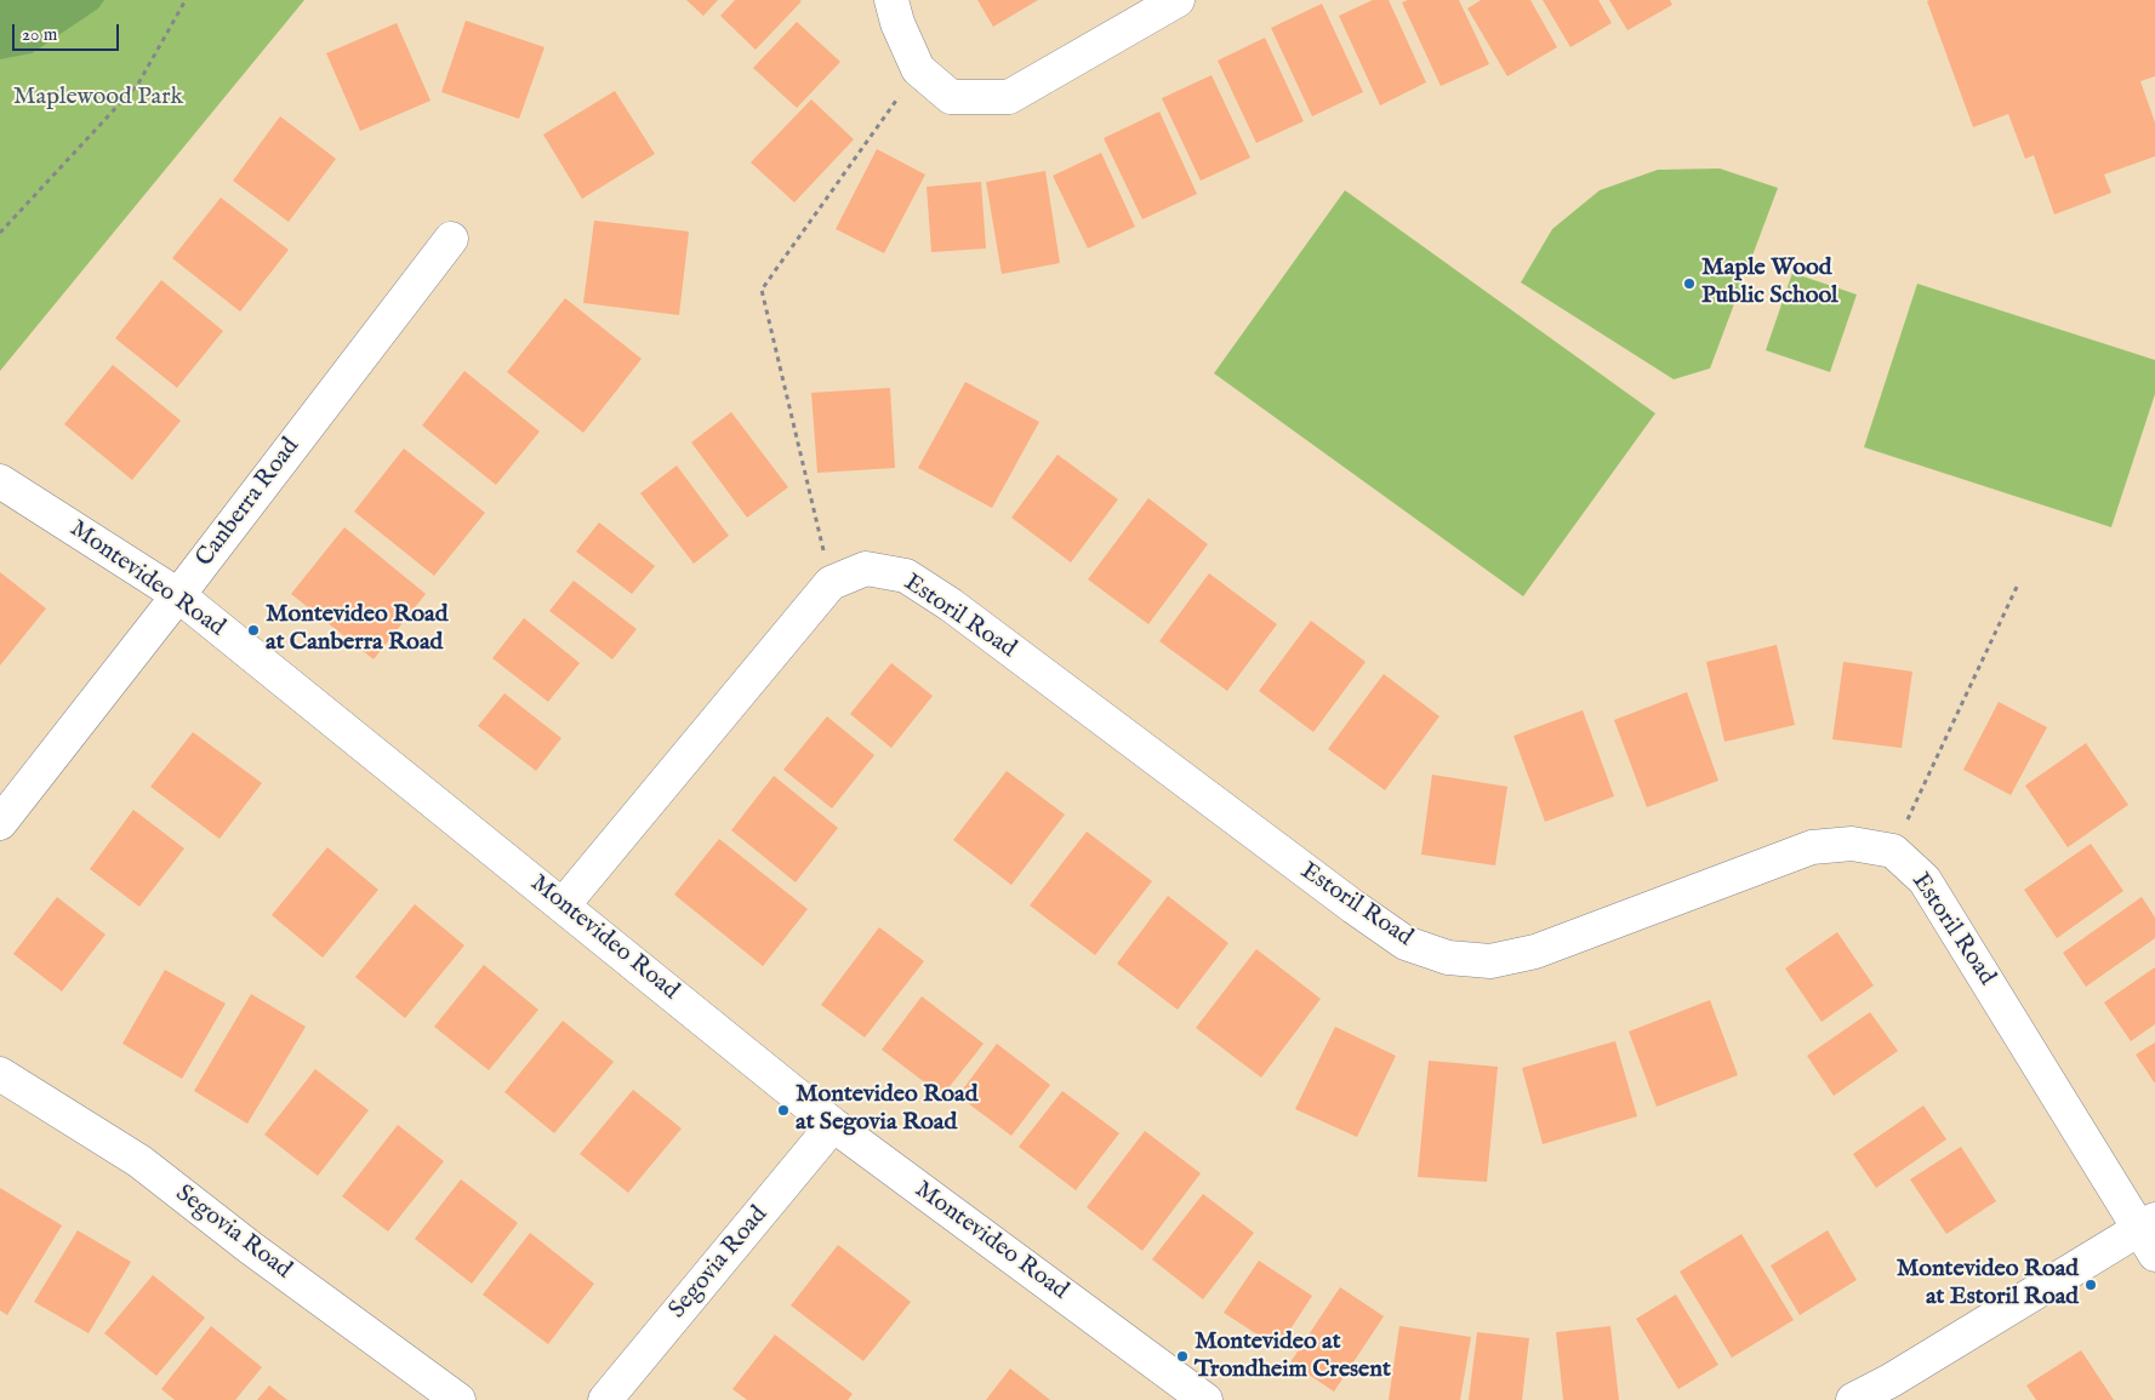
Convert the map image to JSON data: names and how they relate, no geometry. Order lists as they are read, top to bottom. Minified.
{"streets":{"street":["Canberra Road","Montevideo Road","Estoril Road","Segovia Road"]},"crossings":[["Canberra Road","Montevideo Road"],["Montevideo Road","Estoril Road"],["Montevideo Road","Segovia Road"]],"parks":["Maplewood Park"],"places":["Maple Wood Public School","Montevideo Road at Canberra Road","Montevideo Road at Segovia Road","Montevideo Road at Estoril Road","Montevideo at Trondheim Cresent"],"scale_bar":"20 m"}
